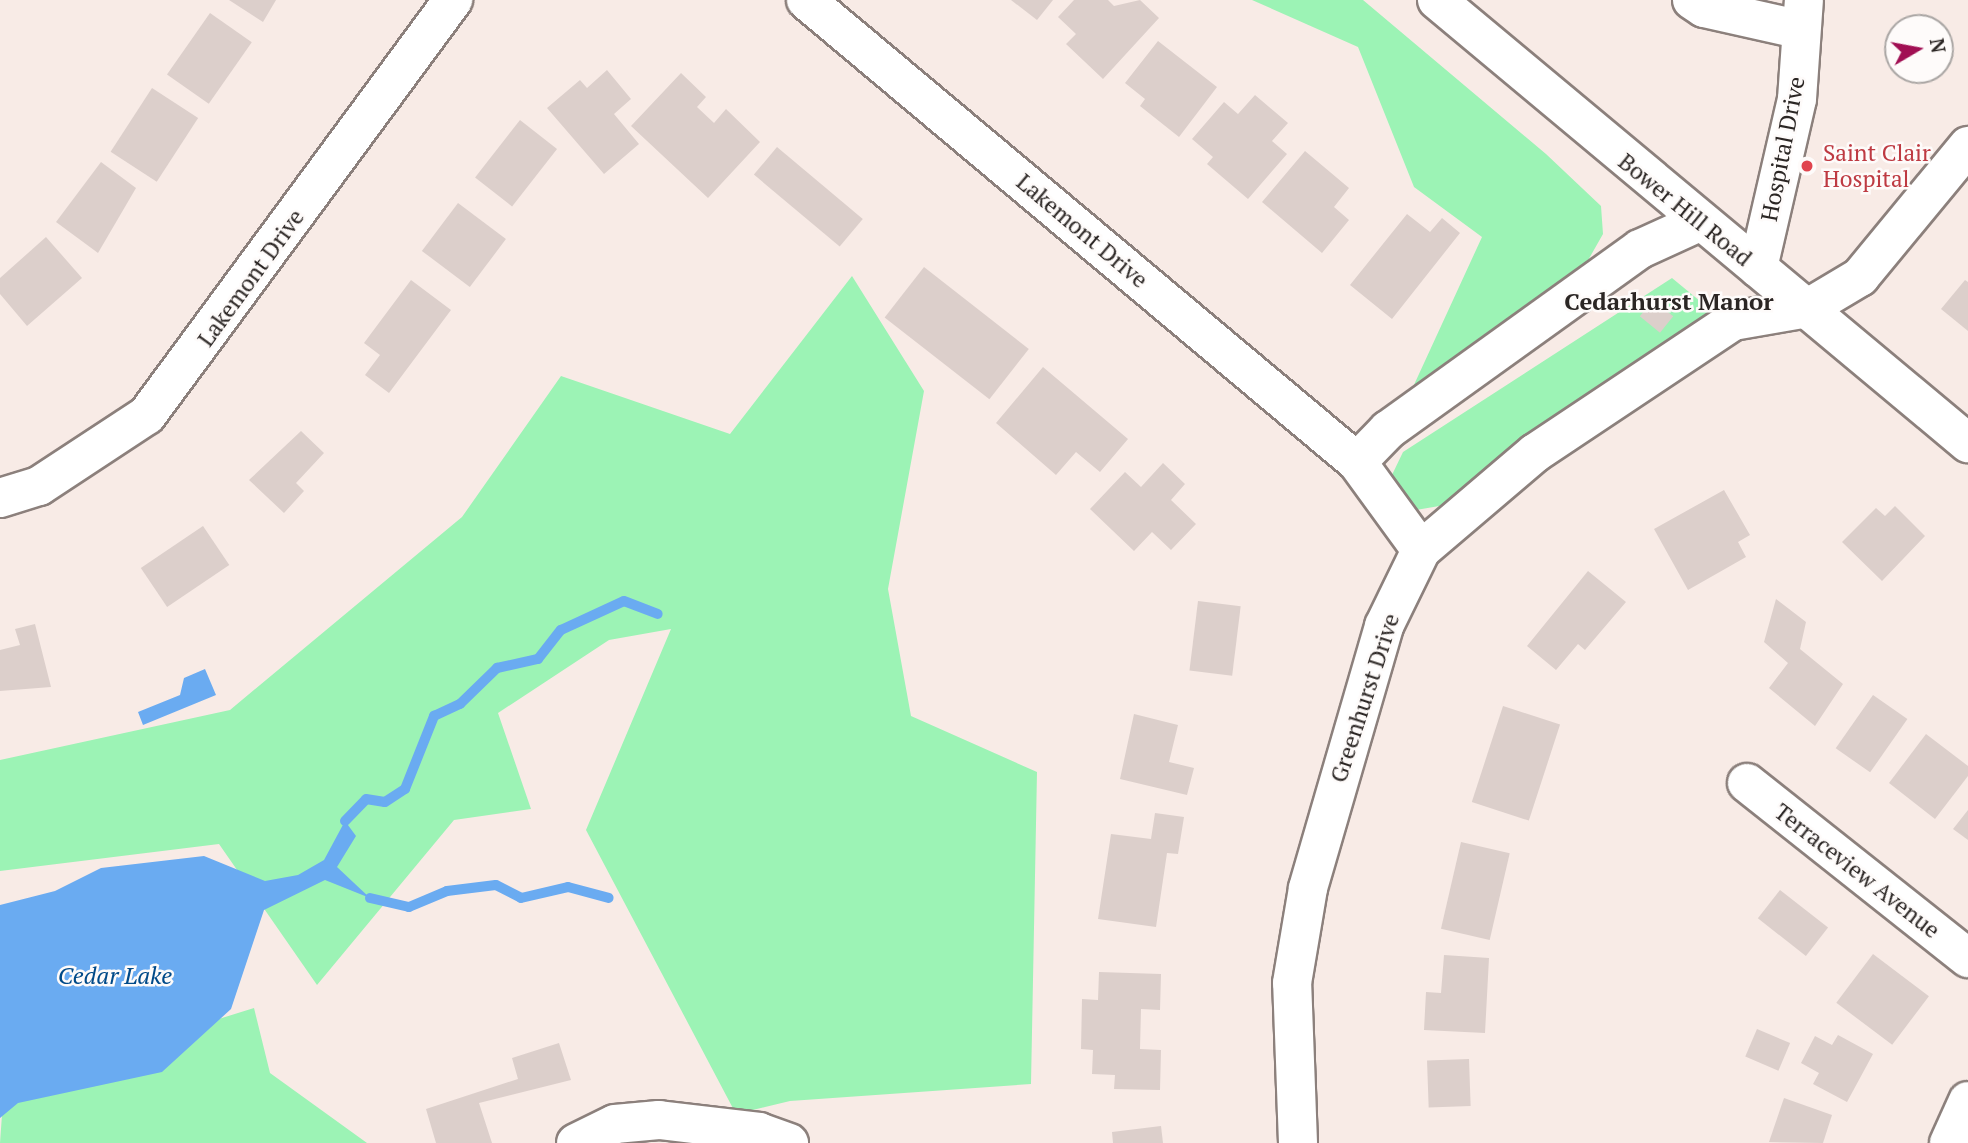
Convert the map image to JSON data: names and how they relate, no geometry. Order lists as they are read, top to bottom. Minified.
{"streets":{"street":["Hospital Drive","Bower Hill Road","Lakemont Drive","Greenhurst Drive","Terraceview Avenue"]},"crossings":[["Hospital Drive","Bower Hill Road"],["Bower Hill Road","Greenhurst Drive"],["Lakemont Drive","Greenhurst Drive"]],"districts":["Cedarhurst Manor"],"water":["Cedar Lake"],"places":["Saint Clair Hospital"],"north":"right"}
